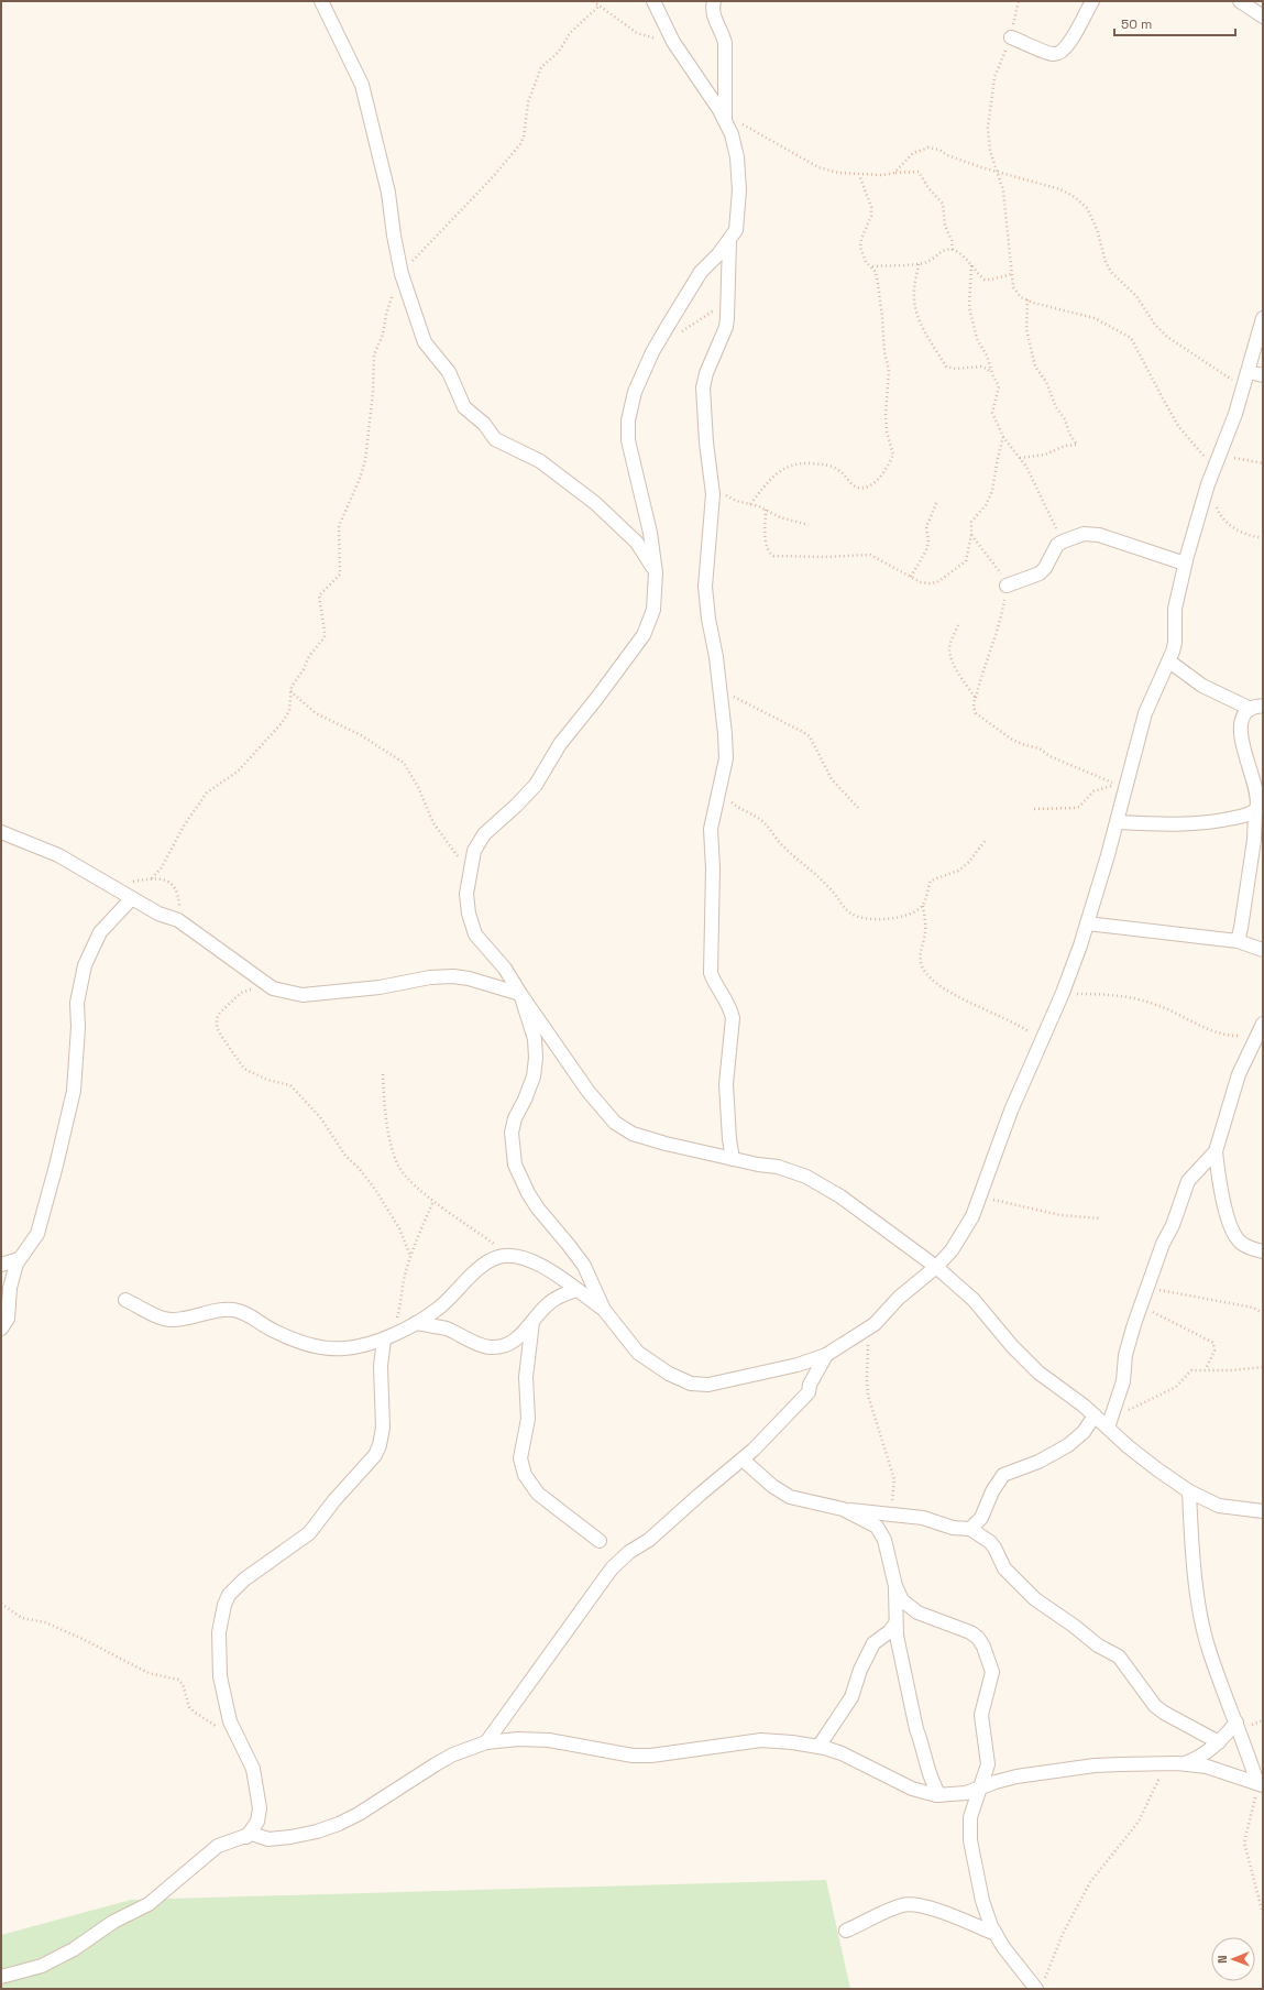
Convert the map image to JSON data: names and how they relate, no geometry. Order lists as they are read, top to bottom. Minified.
{"scale_bar":"50 m","north":"left"}
